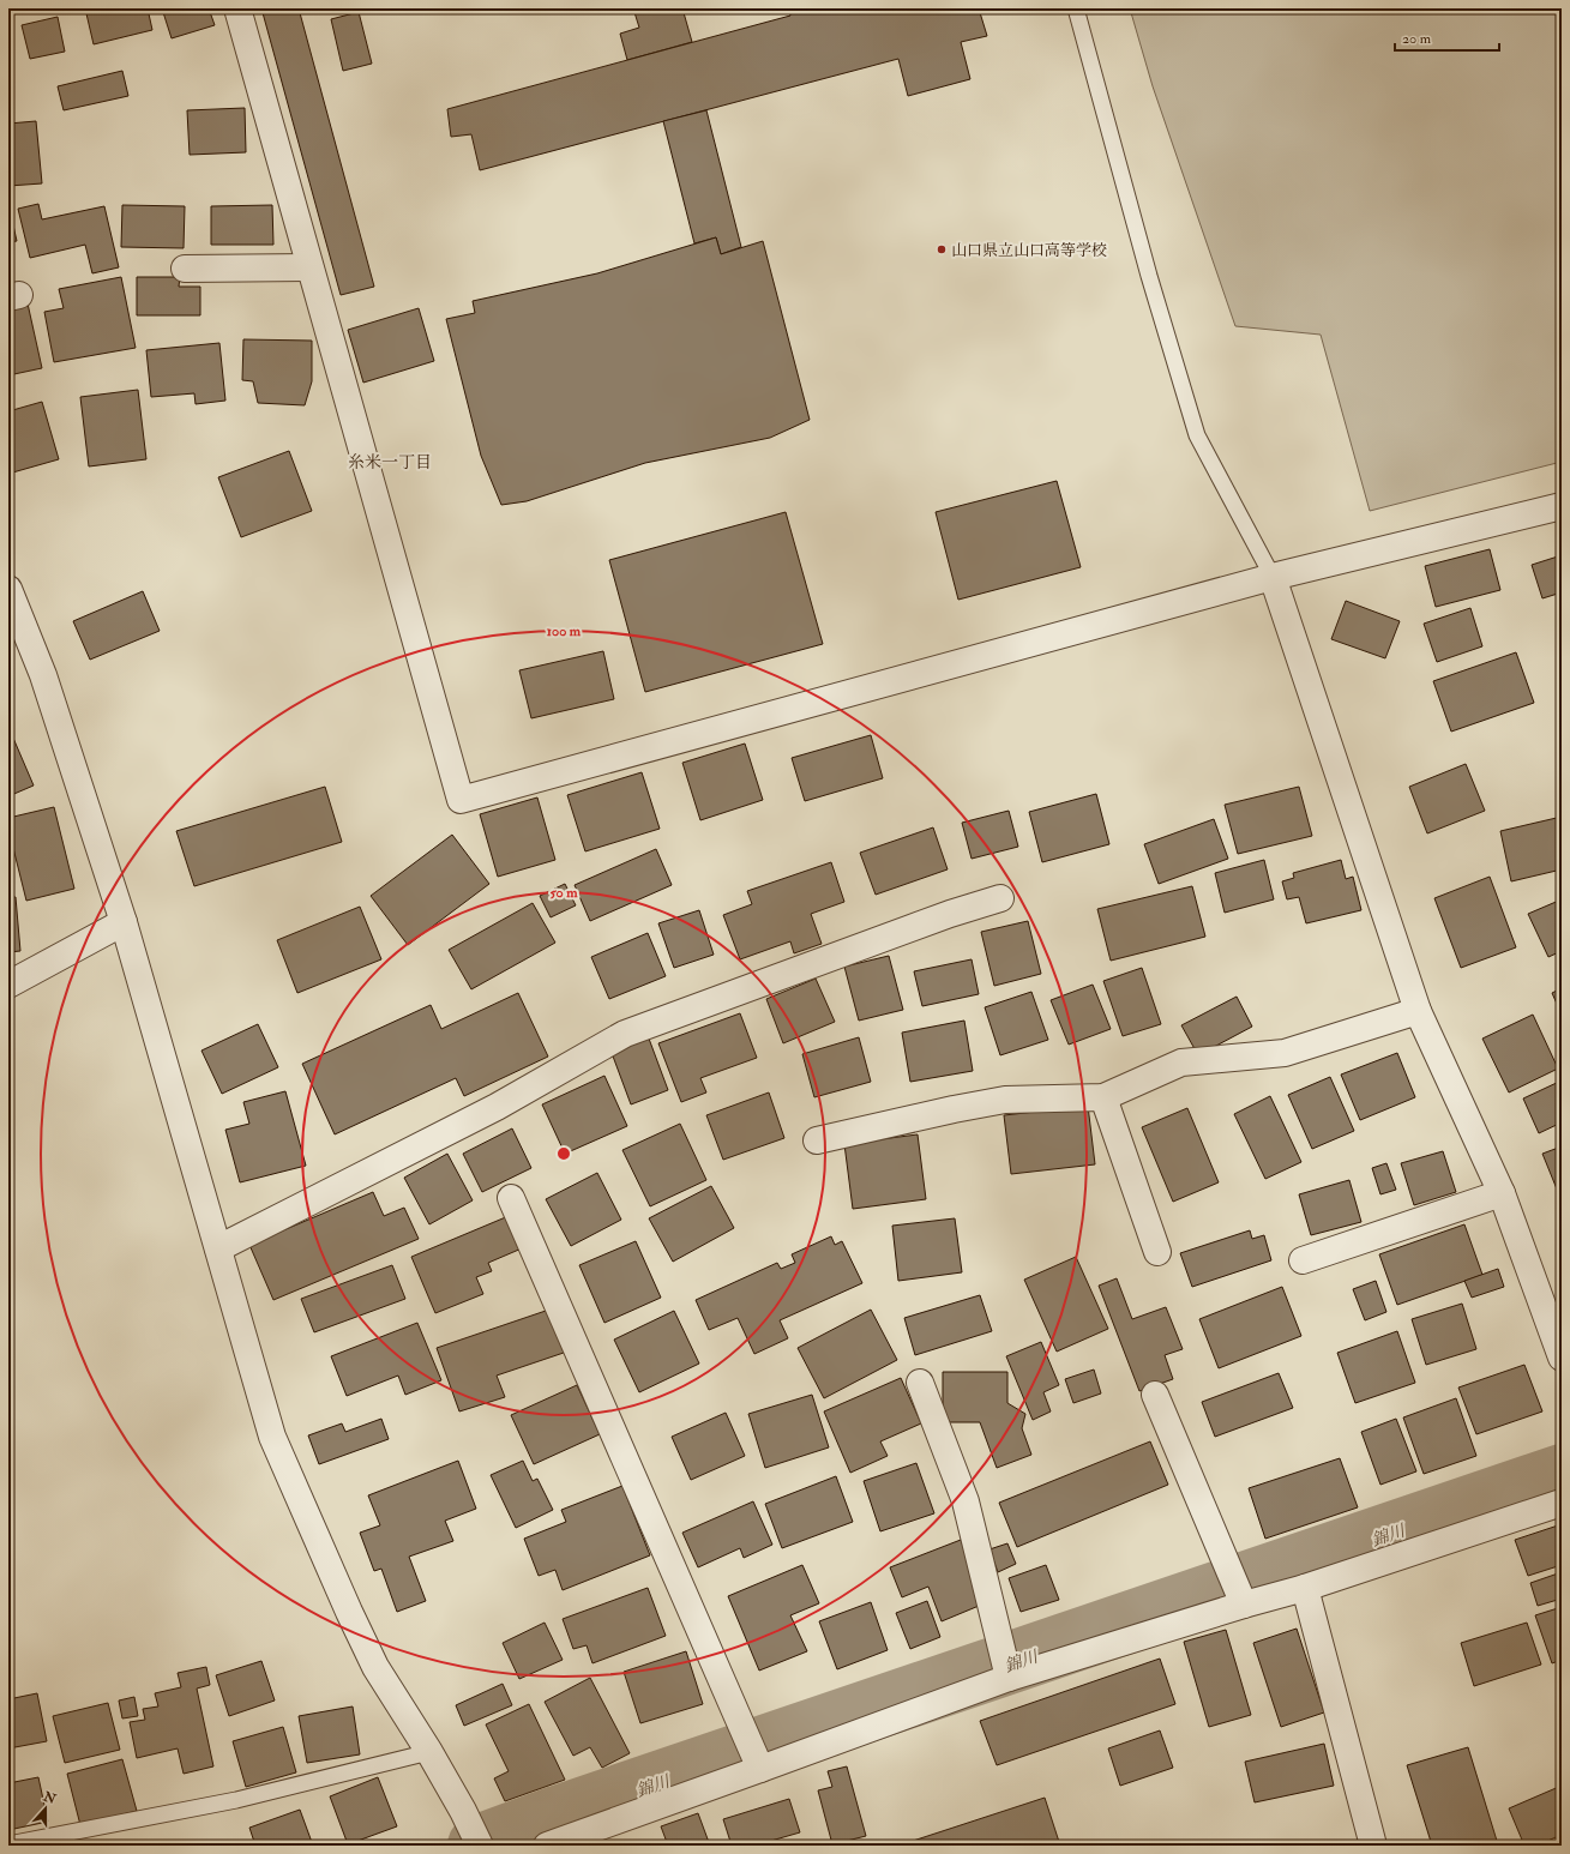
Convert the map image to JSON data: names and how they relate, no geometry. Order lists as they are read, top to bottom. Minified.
{"districts":["糸米一丁目"],"water":["錦川"],"places":["山口県立山口高等学校"],"scale_bar":"20 m","north":"top","rings":["100 m","50 m"]}
